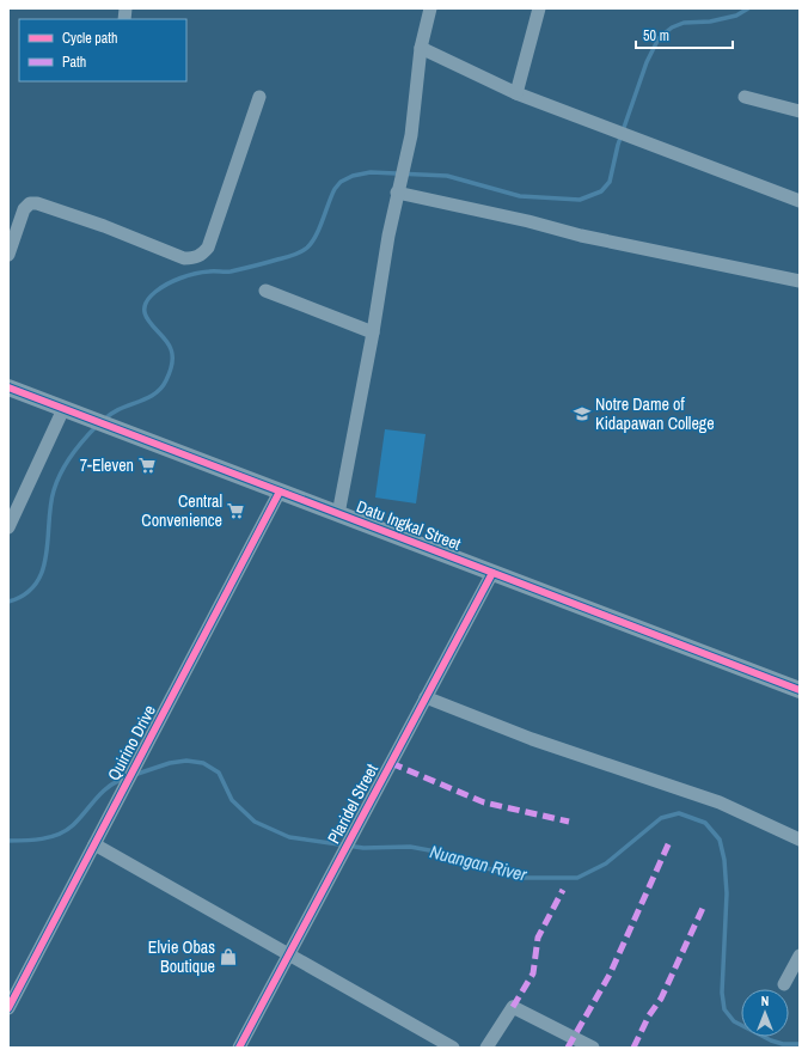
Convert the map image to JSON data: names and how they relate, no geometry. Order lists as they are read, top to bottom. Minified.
{"streets":{"street":["Datu Ingkal Street","Quirino Drive","Plaridel Street"]},"crossings":[["Datu Ingkal Street","Quirino Drive"],["Datu Ingkal Street","Plaridel Street"]],"water":["Nuangan River"],"places":{"school or university":["Notre Dame of Kidapawan College"],"supermarket":["7-Eleven","Central Convenience"],"shop":["Elvie Obas Boutique"]},"legend":["Cycle path","Path"],"scale_bar":"50 m","north":"top"}
